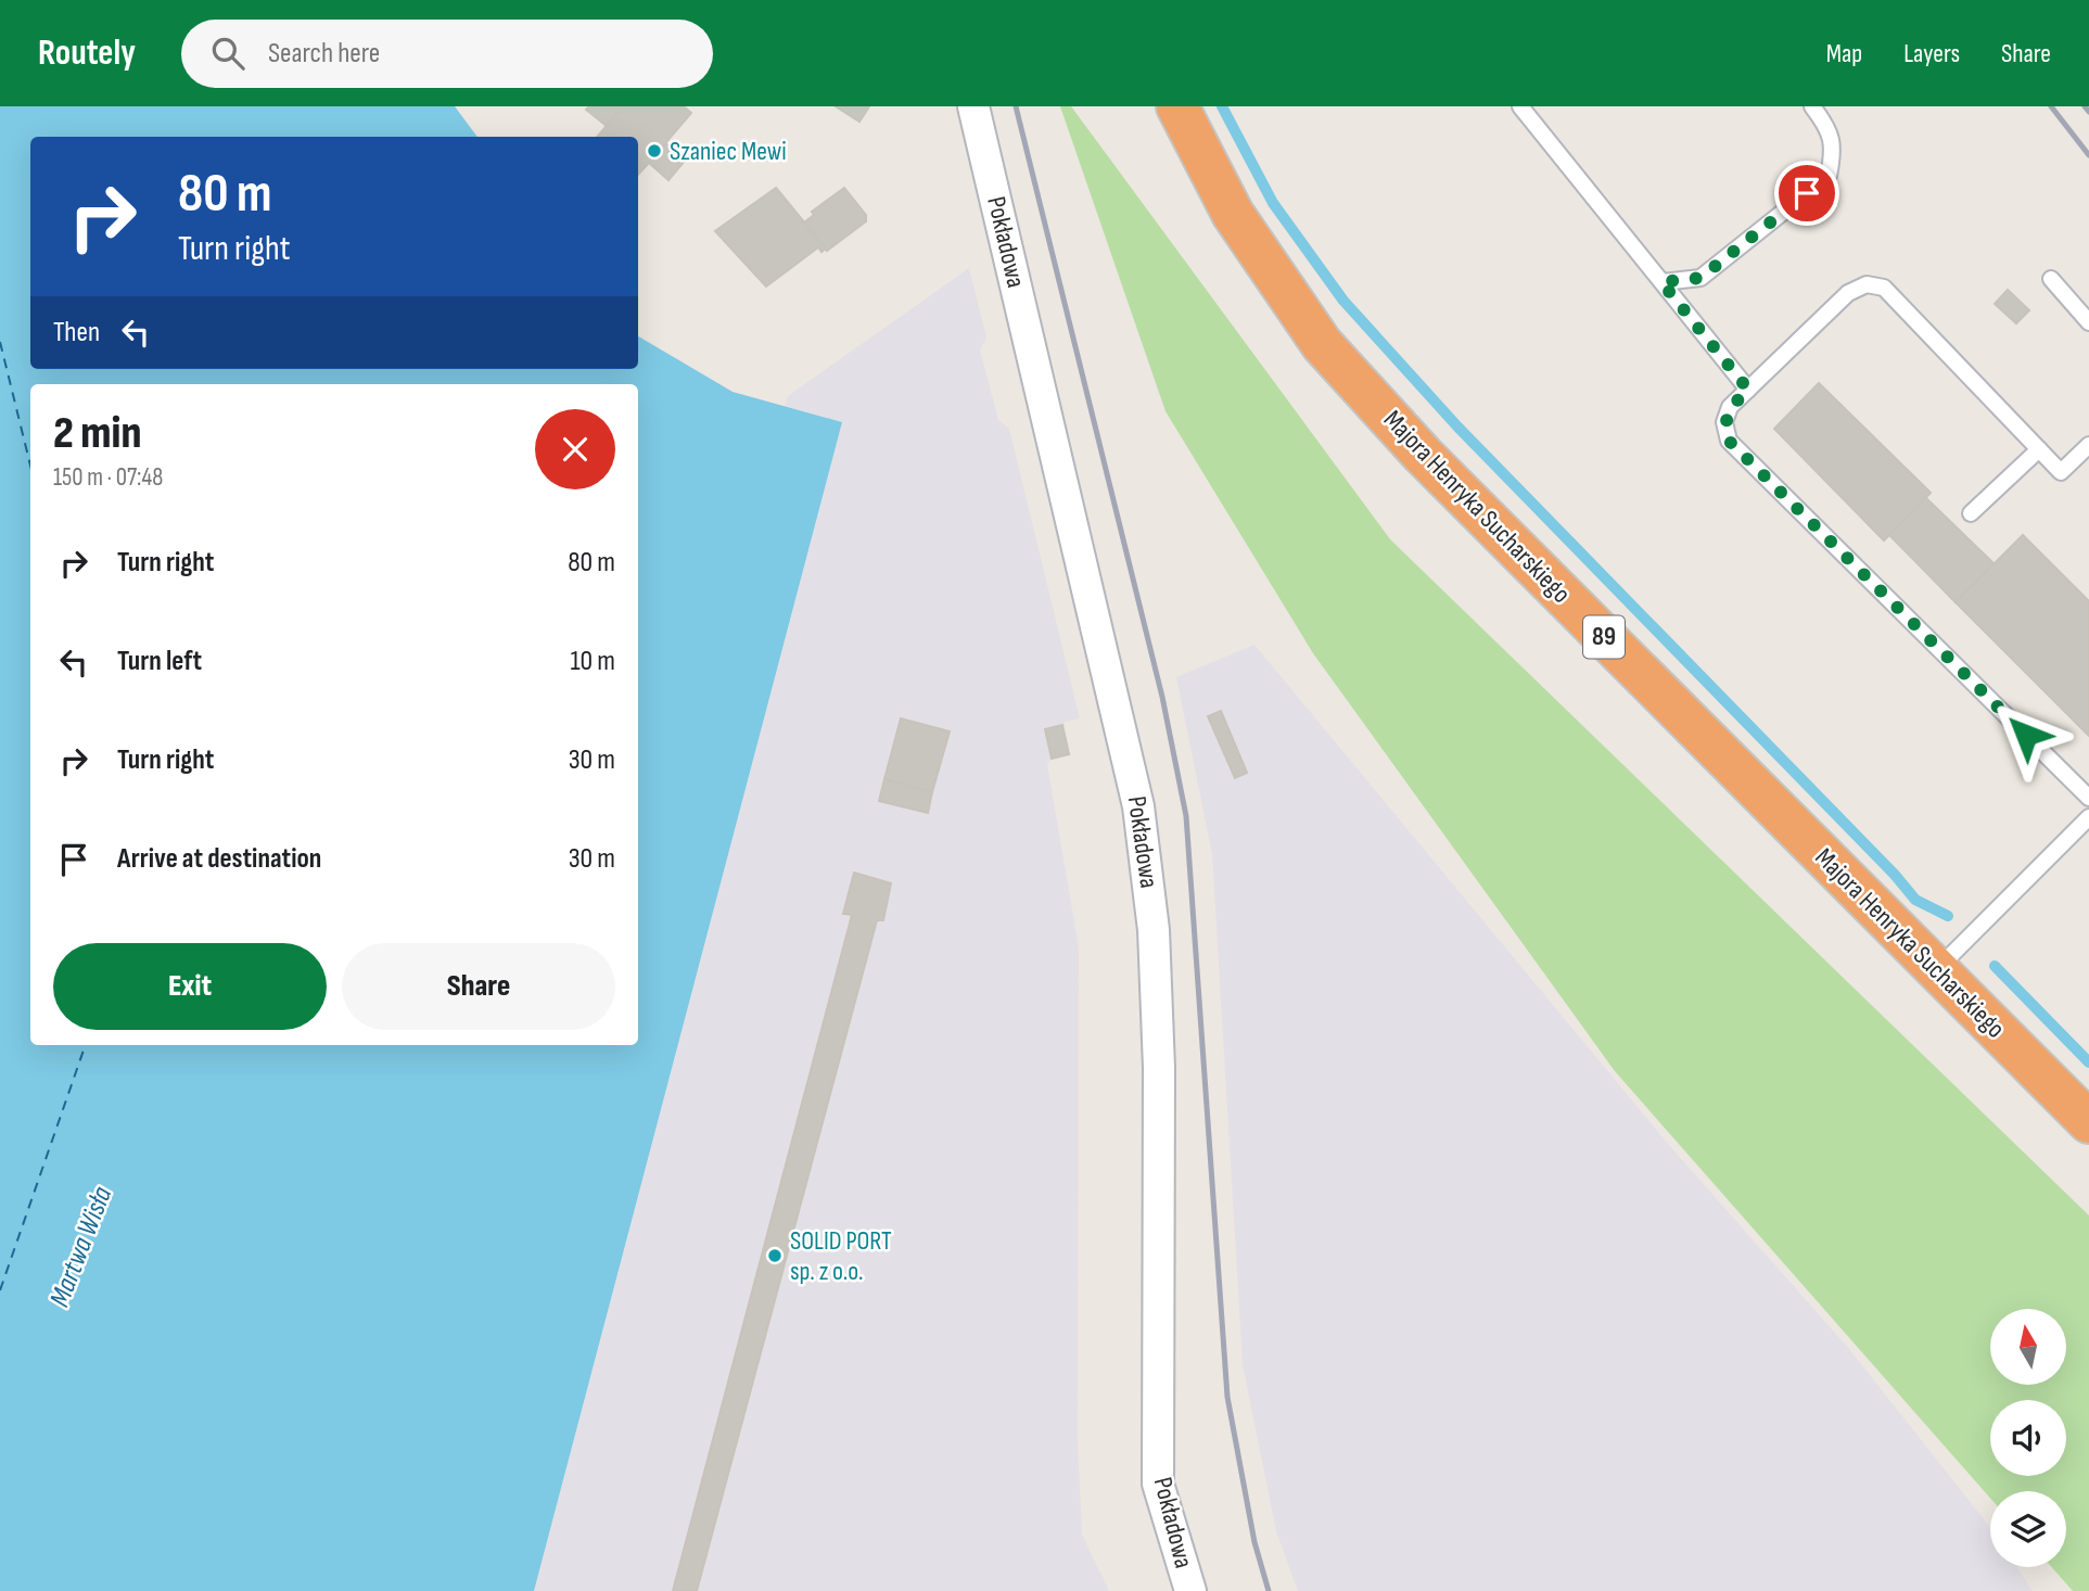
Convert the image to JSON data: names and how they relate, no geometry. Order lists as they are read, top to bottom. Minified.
{"streets":{"highway":["Majora Henryka Sucharskiego","89"],"street":["Pokładowa"]},"water":["Martwa Wisła"],"places":["Szaniec Mewi","SOLID PORT sp. z o.o."],"north":"top","page":{"header":"Routely","search":"Search here","nav":["Map","Layers","Share"],"turn":["80 m","Turn right"],"then":"Then","heading":["2 min","150 m · 07:48"],"list":[{"name":"Turn right","value":"80 m"},{"name":"Turn left","value":"10 m"},{"name":"Turn right","value":"30 m"},{"name":"Arrive at destination","value":"30 m"}],"buttons":["Exit","Share"]}}
